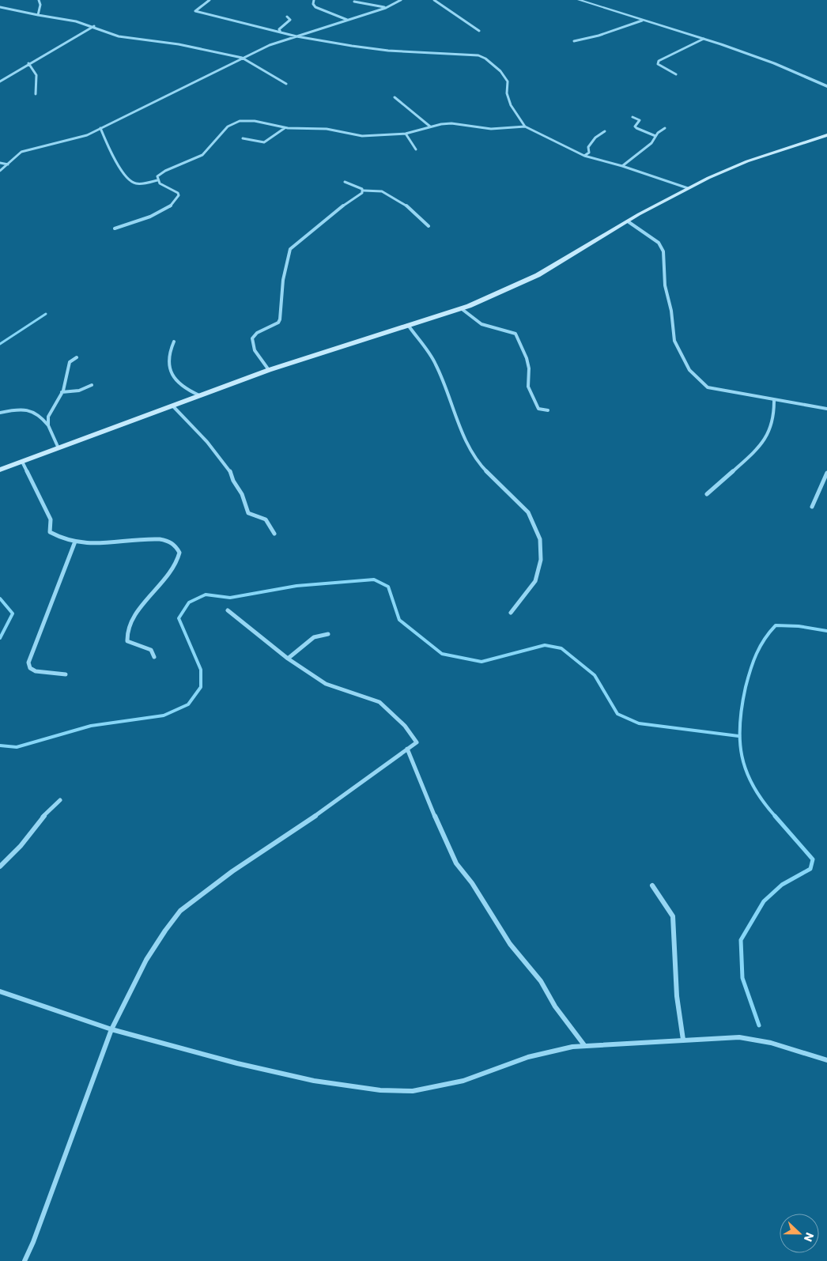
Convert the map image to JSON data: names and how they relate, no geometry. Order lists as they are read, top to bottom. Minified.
{"north":"right"}
